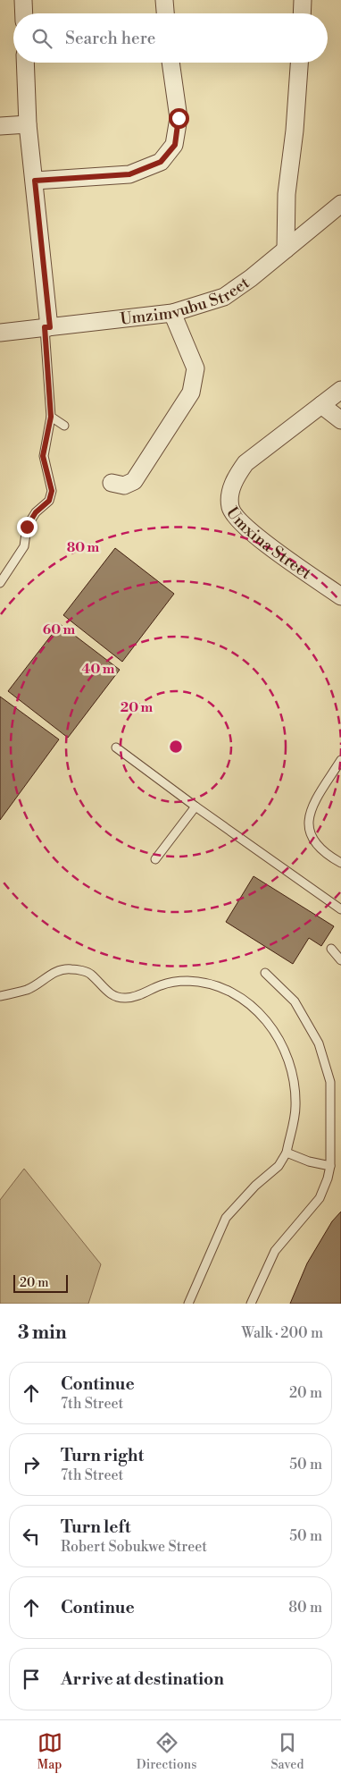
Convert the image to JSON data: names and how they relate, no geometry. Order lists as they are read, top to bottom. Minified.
{"streets":{"street":["Umzimvubu Street","Umxina Street"]},"scale_bar":"20 m","page":{"search":"Search here","scale":"20 m","heading":["3 min","Walk · 200 m"],"list":[["Continue","7th Street","20 m"],["Turn right","7th Street","50 m"],["Turn left","Robert Sobukwe Street","50 m"],["Continue","80 m"],"Arrive at destination"],"nav":["Map","Directions","Saved"]},"rings":["80 m","60 m","40 m","20 m"]}
